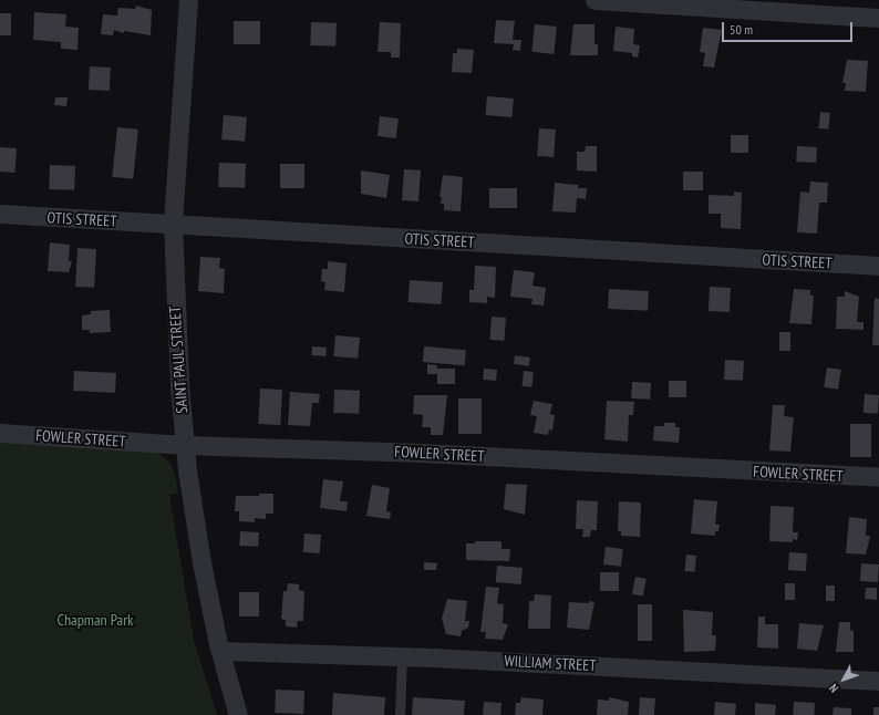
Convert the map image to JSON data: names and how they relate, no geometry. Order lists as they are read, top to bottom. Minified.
{"streets":{"street":["OTIS STREET","SAINT PAUL STREET","FOWLER STREET","WILLIAM STREET"]},"crossings":[["OTIS STREET","SAINT PAUL STREET"],["SAINT PAUL STREET","FOWLER STREET"],["SAINT PAUL STREET","WILLIAM STREET"]],"parks":["Chapman Park"],"scale_bar":"50 m","north":"bottom left"}
